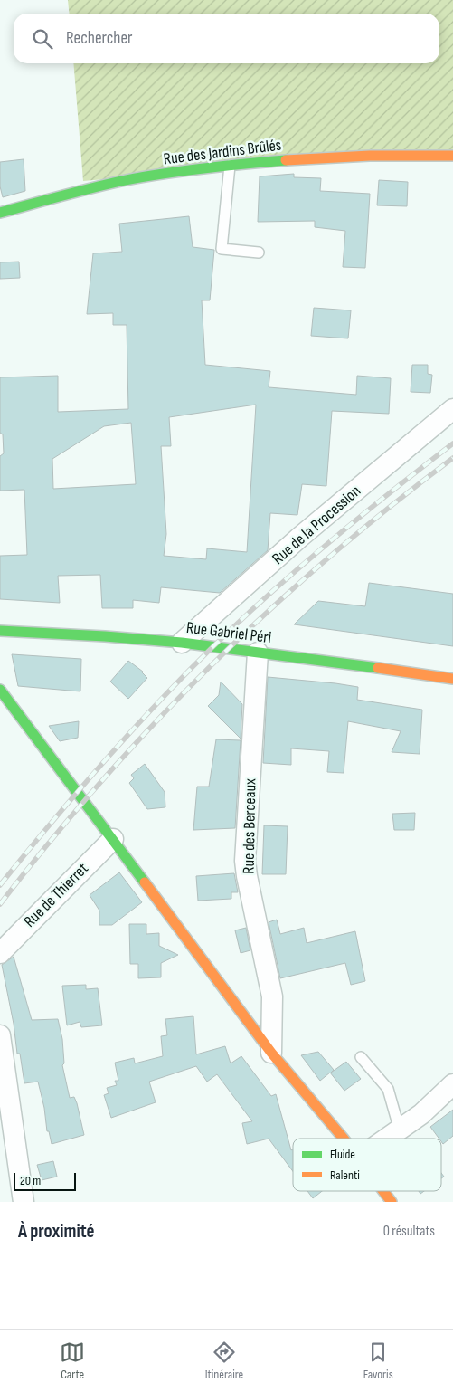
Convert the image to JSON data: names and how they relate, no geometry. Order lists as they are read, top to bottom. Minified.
{"streets":{"main road":["Rue des Jardins Brûlés","Rue Gabriel Péri"],"street":["Rue de la Procession","Rue des Berceaux","Rue de Thierret"]},"crossings":[["Rue de la Procession","Rue Gabriel Péri"],["Rue Gabriel Péri","Rue des Berceaux"]],"legend":["Fluide","Ralenti"],"scale_bar":"20 m","page":{"search":"Rechercher","scale":"20 m","heading":["À proximité","0 résultats"],"nav":["Carte","Itinéraire","Favoris"]}}
